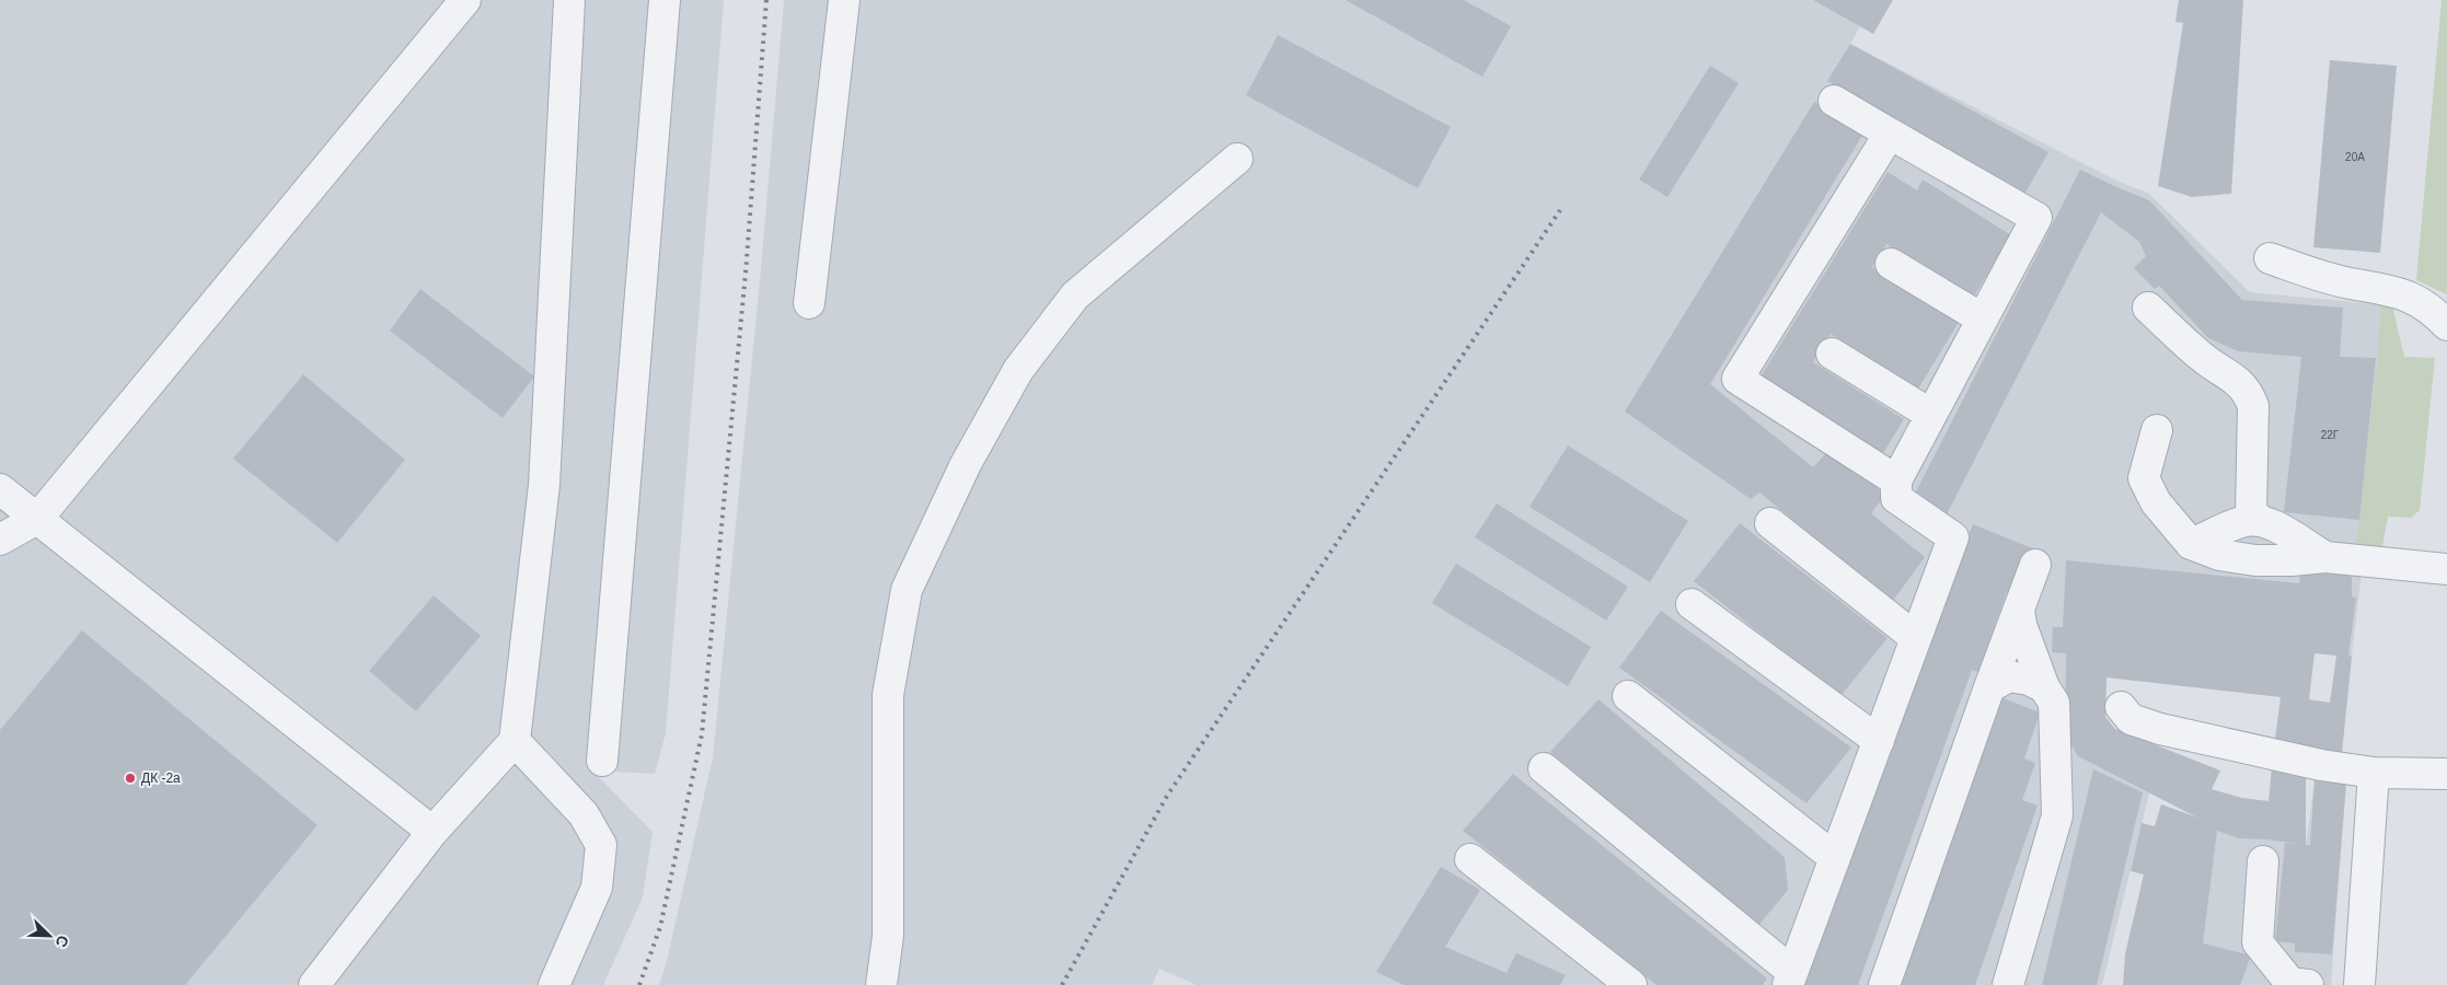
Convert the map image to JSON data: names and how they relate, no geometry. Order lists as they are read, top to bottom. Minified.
{"places":["ДК -2а"],"house_numbers":["20А","22Г"],"north":"bottom right"}
